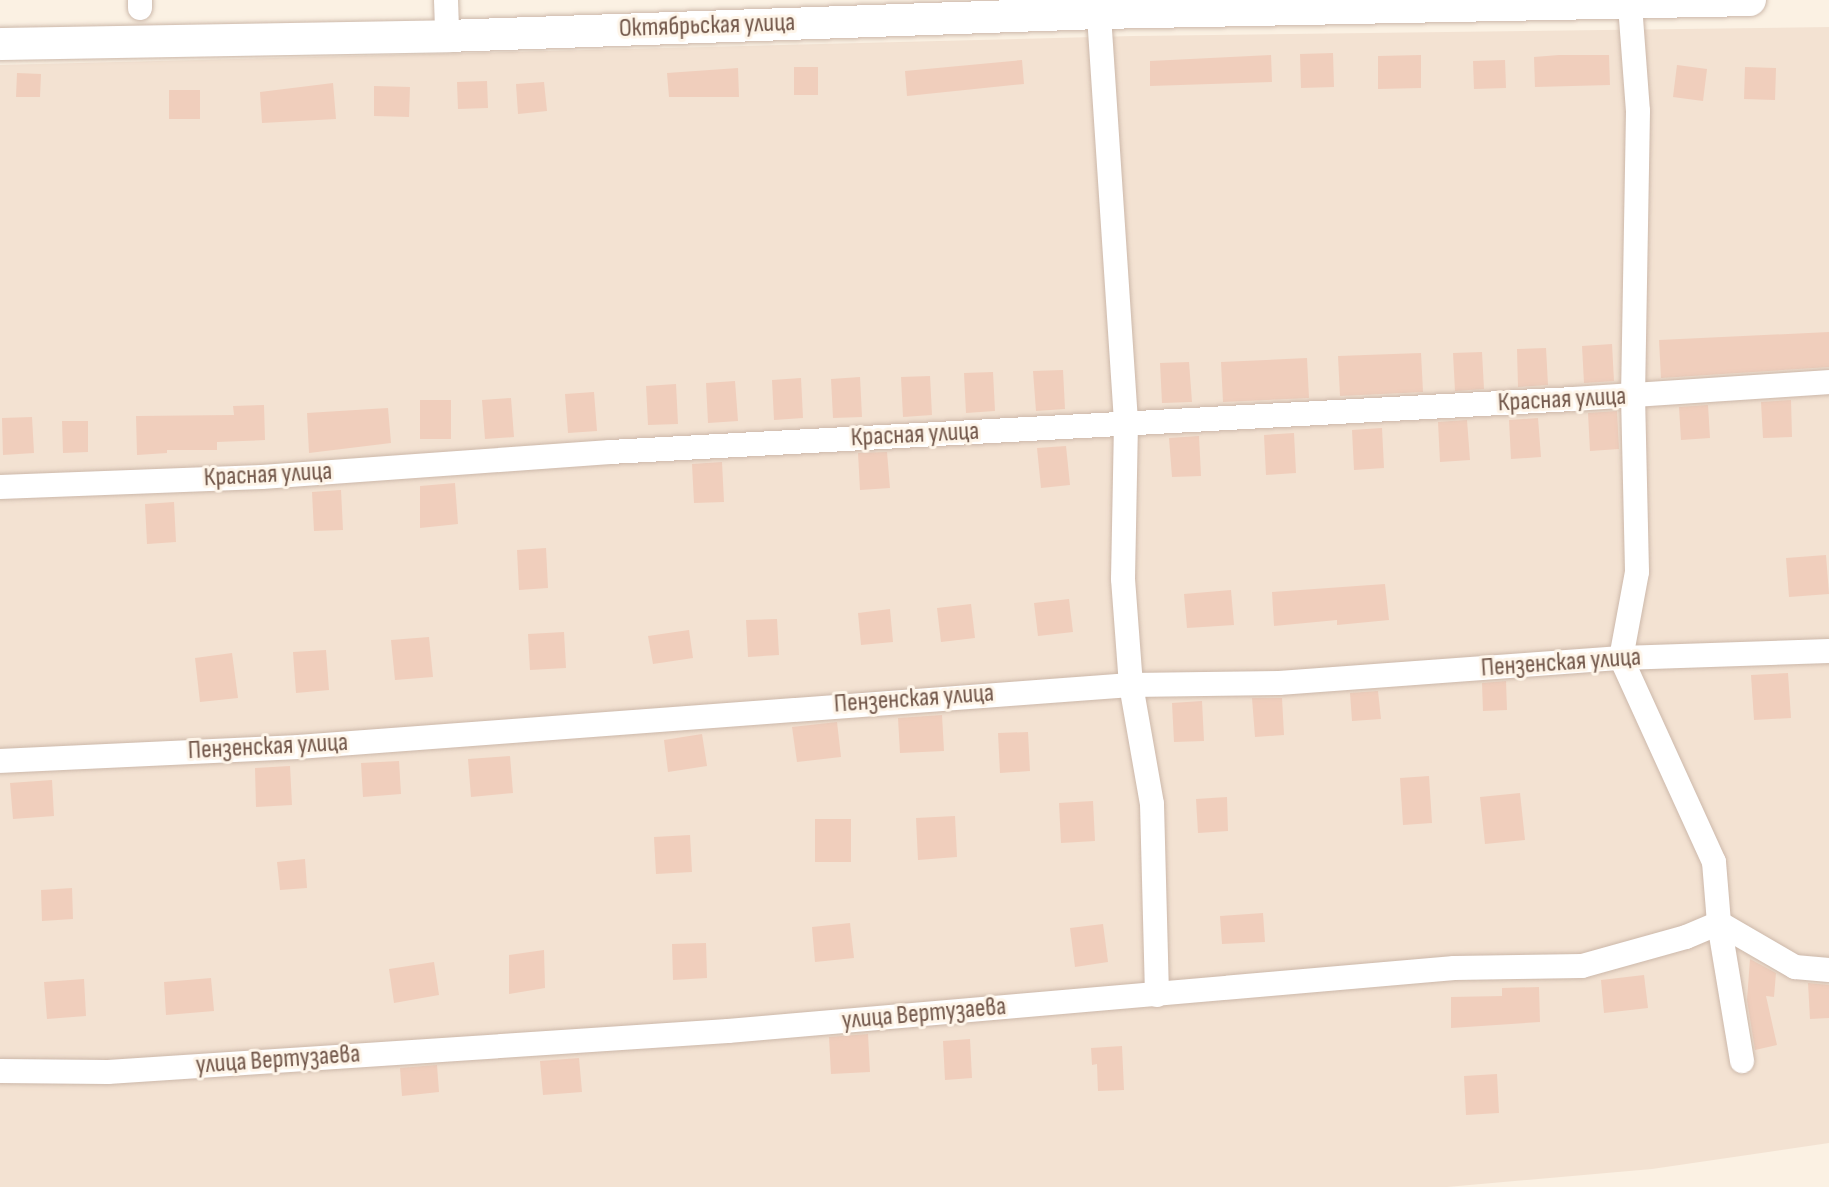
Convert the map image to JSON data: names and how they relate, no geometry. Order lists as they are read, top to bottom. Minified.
{"streets":{"main road":["Октябрьская улица"],"street":["Красная улица","Пензенская улица","улица Вертузаева"]}}
